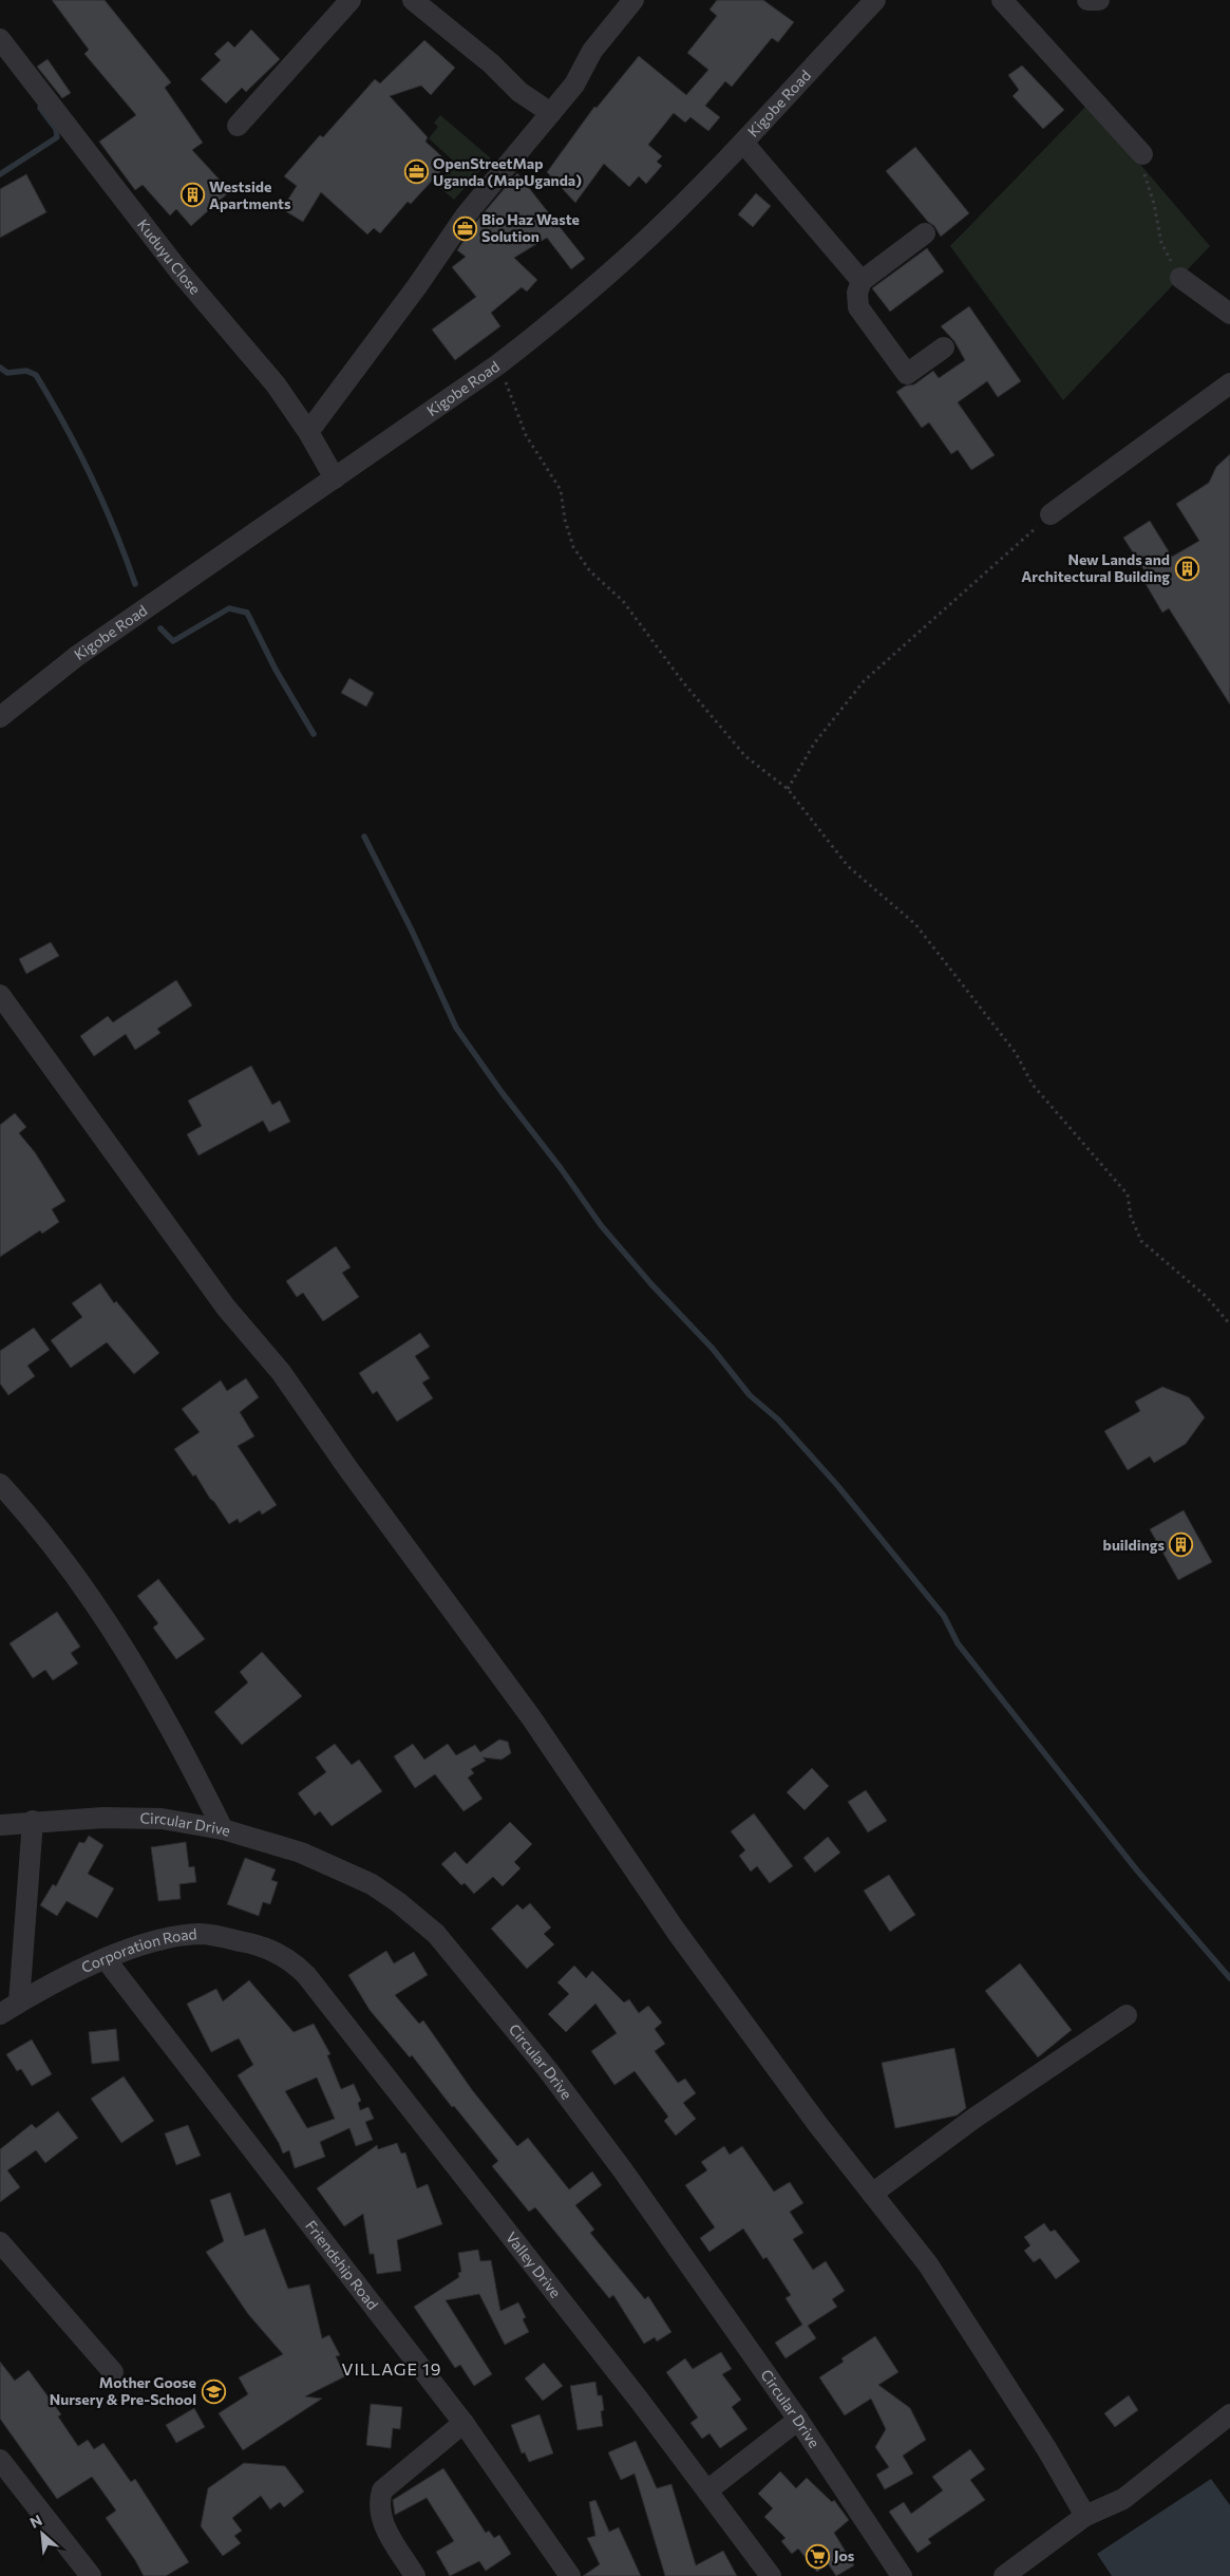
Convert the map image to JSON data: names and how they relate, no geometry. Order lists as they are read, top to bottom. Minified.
{"streets":{"street":["Kigobe Road","Kuduyu Close","Circular Drive","Corporation Road","Valley Drive","Friendship Road"]},"crossings":[["Kigobe Road","Kuduyu Close"],["Corporation Road","Valley Drive"],["Corporation Road","Friendship Road"]],"districts":["VILLAGE 19"],"places":{"office":["OpenStreetMap Uganda (MapUganda)","Bio Haz Waste Solution"],"building":["Westside Apartments","New Lands and Architectural Building","buildings"],"school or university":["Mother Goose Nursery & Pre-School"],"supermarket":["Jos"]},"north":"top left"}
